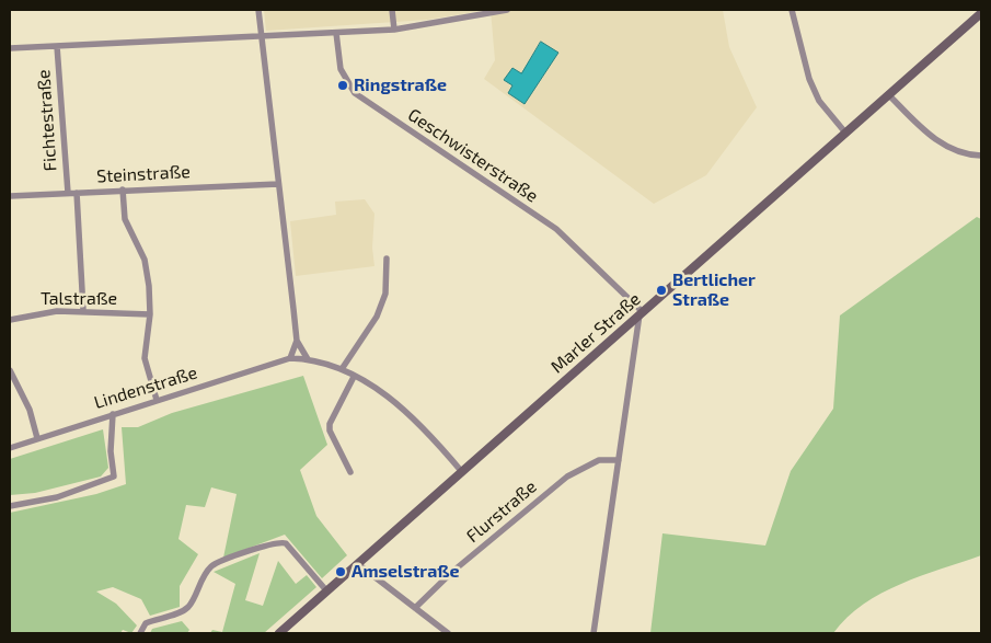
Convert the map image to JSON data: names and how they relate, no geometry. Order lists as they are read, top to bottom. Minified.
{"streets":{"main road":["Marler Straße"],"street":["Fichtestraße","Geschwisterstraße","Steinstraße","Talstraße","Lindenstraße","Flurstraße"]},"crossings":[["Fichtestraße","Steinstraße"],["Geschwisterstraße","Marler Straße"]],"places":["Ringstraße","Bertlicher Straße","Amselstraße"]}
